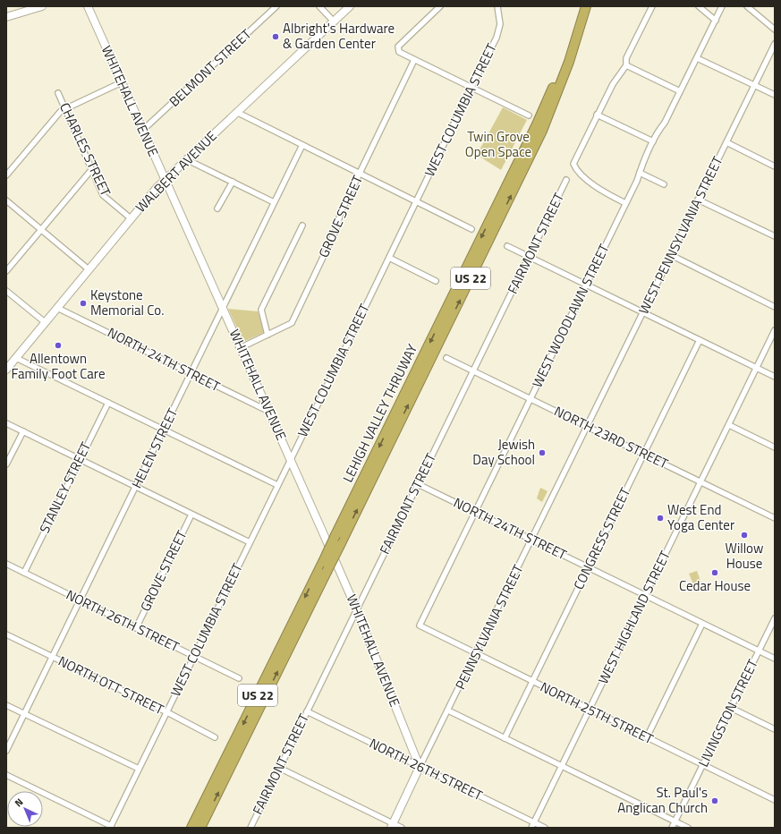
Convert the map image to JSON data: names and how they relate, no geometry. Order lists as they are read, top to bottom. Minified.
{"streets":{"highway":["US 22","LEHIGH VALLEY THRUWAY"],"street":["BELMONT STREET","WHITEHALL AVENUE","WEST COLUMBIA STREET","CHARLES STREET","WALBERT AVENUE","GROVE STREET","WEST PENNSYLVANIA STREET","FAIRMONT STREET","WEST WOODLAWN STREET","NORTH 24TH STREET","NORTH 23RD STREET","HELEN STREET","STANLEY STREET","CONGRESS STREET","WEST HIGHLAND STREET","NORTH 26TH STREET","PENNSYLVANIA STREET","NORTH OTT STREET","NORTH 25TH STREET","LIVINGSTON STREET"]},"crossings":[["BELMONT STREET","WHITEHALL AVENUE"],["WHITEHALL AVENUE","WEST COLUMBIA STREET"],["WHITEHALL AVENUE","WALBERT AVENUE"],["WHITEHALL AVENUE","GROVE STREET"],["WHITEHALL AVENUE","FAIRMONT STREET"],["WHITEHALL AVENUE","NORTH 24TH STREET"],["WHITEHALL AVENUE","HELEN STREET"],["WHITEHALL AVENUE","NORTH 26TH STREET"],["WHITEHALL AVENUE","PENNSYLVANIA STREET"],["WEST COLUMBIA STREET","NORTH 26TH STREET"],["WEST COLUMBIA STREET","NORTH OTT STREET"],["CHARLES STREET","WALBERT AVENUE"],["WALBERT AVENUE","NORTH 24TH STREET"],["GROVE STREET","NORTH 26TH STREET"],["WEST PENNSYLVANIA STREET","NORTH 23RD STREET"],["WEST PENNSYLVANIA STREET","PENNSYLVANIA STREET"],["FAIRMONT STREET","NORTH 24TH STREET"],["FAIRMONT STREET","NORTH 23RD STREET"],["FAIRMONT STREET","NORTH 26TH STREET"],["WEST WOODLAWN STREET","NORTH 24TH STREET"],["WEST WOODLAWN STREET","NORTH 23RD STREET"],["WEST WOODLAWN STREET","NORTH 25TH STREET"],["NORTH 24TH STREET","HELEN STREET"],["NORTH 24TH STREET","CONGRESS STREET"],["NORTH 24TH STREET","WEST HIGHLAND STREET"],["NORTH 24TH STREET","PENNSYLVANIA STREET"],["NORTH 24TH STREET","LIVINGSTON STREET"],["NORTH 23RD STREET","CONGRESS STREET"],["NORTH 23RD STREET","WEST HIGHLAND STREET"],["NORTH 23RD STREET","PENNSYLVANIA STREET"],["HELEN STREET","NORTH 26TH STREET"],["HELEN STREET","NORTH OTT STREET"],["STANLEY STREET","NORTH 26TH STREET"],["CONGRESS STREET","NORTH 25TH STREET"],["WEST HIGHLAND STREET","NORTH 26TH STREET"],["WEST HIGHLAND STREET","NORTH 25TH STREET"],["NORTH 26TH STREET","PENNSYLVANIA STREET"],["PENNSYLVANIA STREET","NORTH 25TH STREET"],["NORTH 25TH STREET","LIVINGSTON STREET"]],"parks":["Twin Grove Open Space"],"places":["Albright's Hardware & Garden Center","Keystone Memorial Co.","Allentown Family Foot Care","Jewish Day School","West End Yoga Center","Willow House","Cedar House","St. Paul's Anglican Church"],"north":"top left"}
